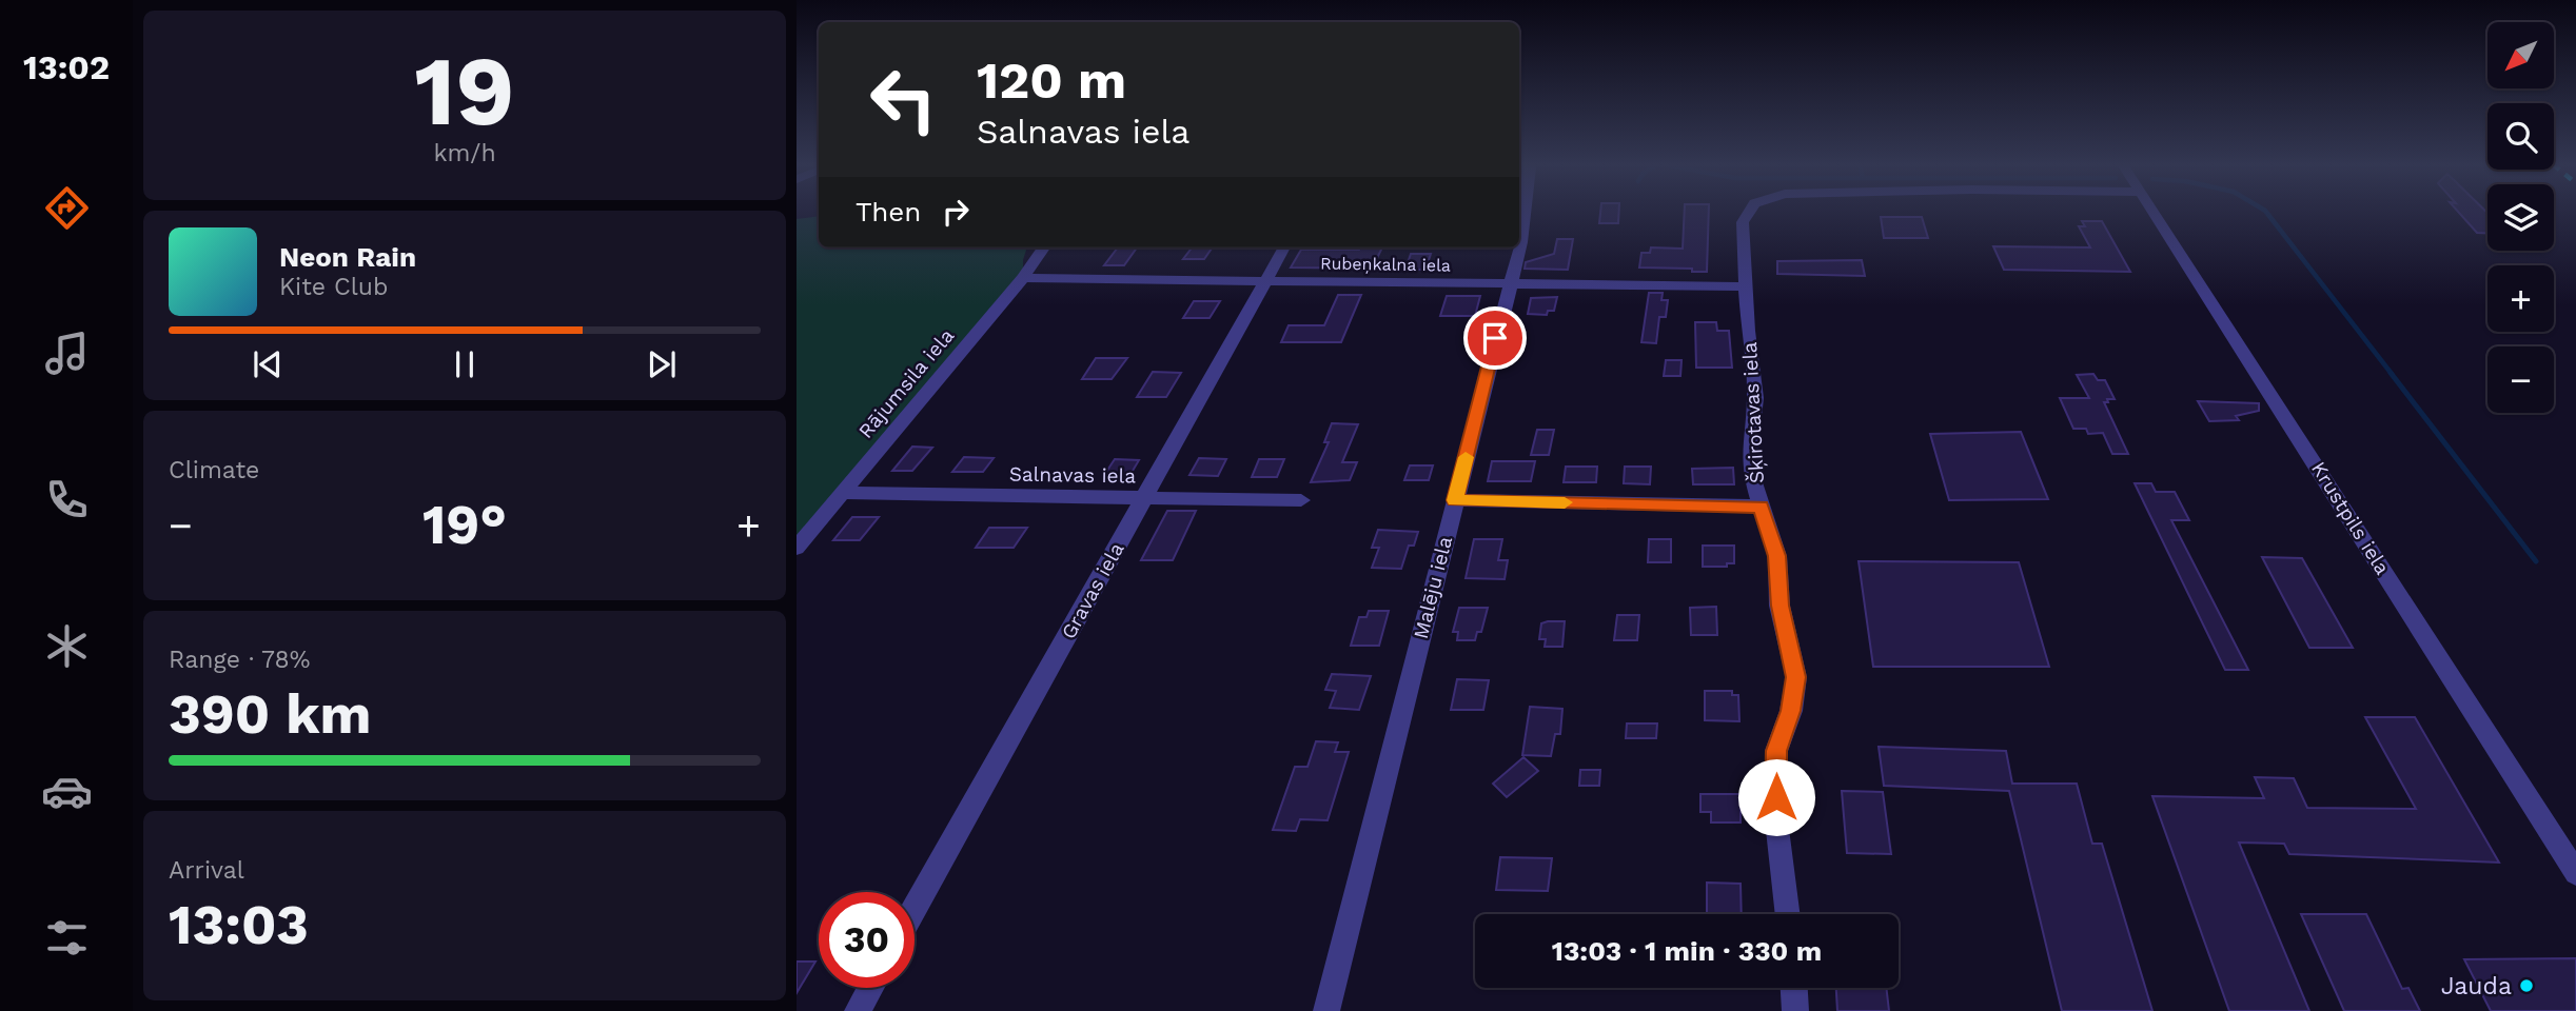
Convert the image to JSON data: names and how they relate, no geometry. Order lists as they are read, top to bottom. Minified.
{"streets":{"street":["Rubeņkalna iela","Rājumsila iela","Šķirotavas iela","Salnavas iela","Krustpils iela","Malēju iela","Gravas iela"]},"crossings":[["Rubeņkalna iela","Rājumsila iela"],["Rubeņkalna iela","Šķirotavas iela"],["Rubeņkalna iela","Malēju iela"],["Rubeņkalna iela","Gravas iela"],["Rājumsila iela","Salnavas iela"],["Salnavas iela","Gravas iela"]],"places":["Jauda"],"north":"bottom left","page":{"tabs":"13:02","tile":[["19","km/h"],"Climate",["Range · 78%","390 km"],["Arrival","13:03"]],"map_buttons":["+","−"],"turn":["120 m","Salnavas iela"],"then":"Then","song":["Neon Rain","Kite Club"],"heat":["−","19°","+"],"limit":"30","trip":"13:03 · 1 min · 330 m"}}
